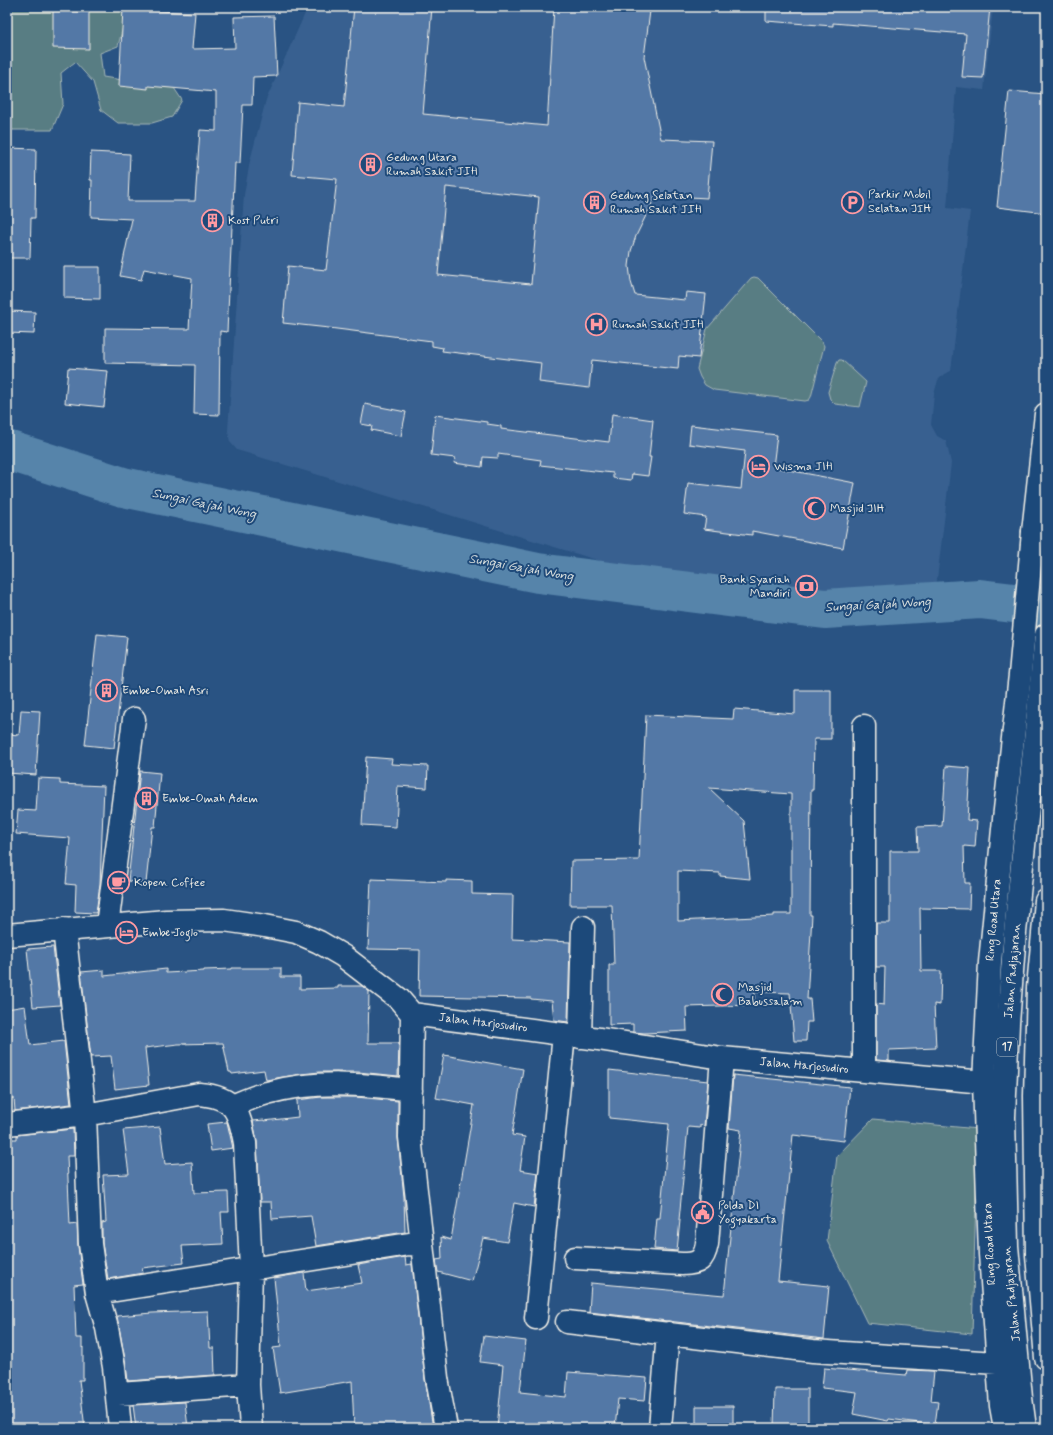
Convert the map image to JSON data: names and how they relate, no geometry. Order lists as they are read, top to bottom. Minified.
{"streets":{"main road":["Ring Road Utara","Jalan Padjajaran","Jalan Harjosudiro","17"]},"crossings":[["Ring Road Utara","Jalan Padjajaran"],["Ring Road Utara","Jalan Harjosudiro"]],"water":["Sungai Gajah Wong"],"places":{"building":["Gedung Utara Rumah Sakit JIH","Gedung Selatan Rumah Sakit JIH","Kost Putri","Embe-Omah Asri","Embe-Omah Adem"],"parking":["Parkir Mobil Selatan JIH"],"hospital":["Rumah Sakit JIH"],"hotel":["Wisma JIH","Embe Joglo"],"mosque":["Masjid JIH","Masjid Babussalam"],"bank":["Bank Syariah Mandiri"],"cafe":["Kopen Coffee"],"public building":["Polda DI Yogyakarta"]}}
